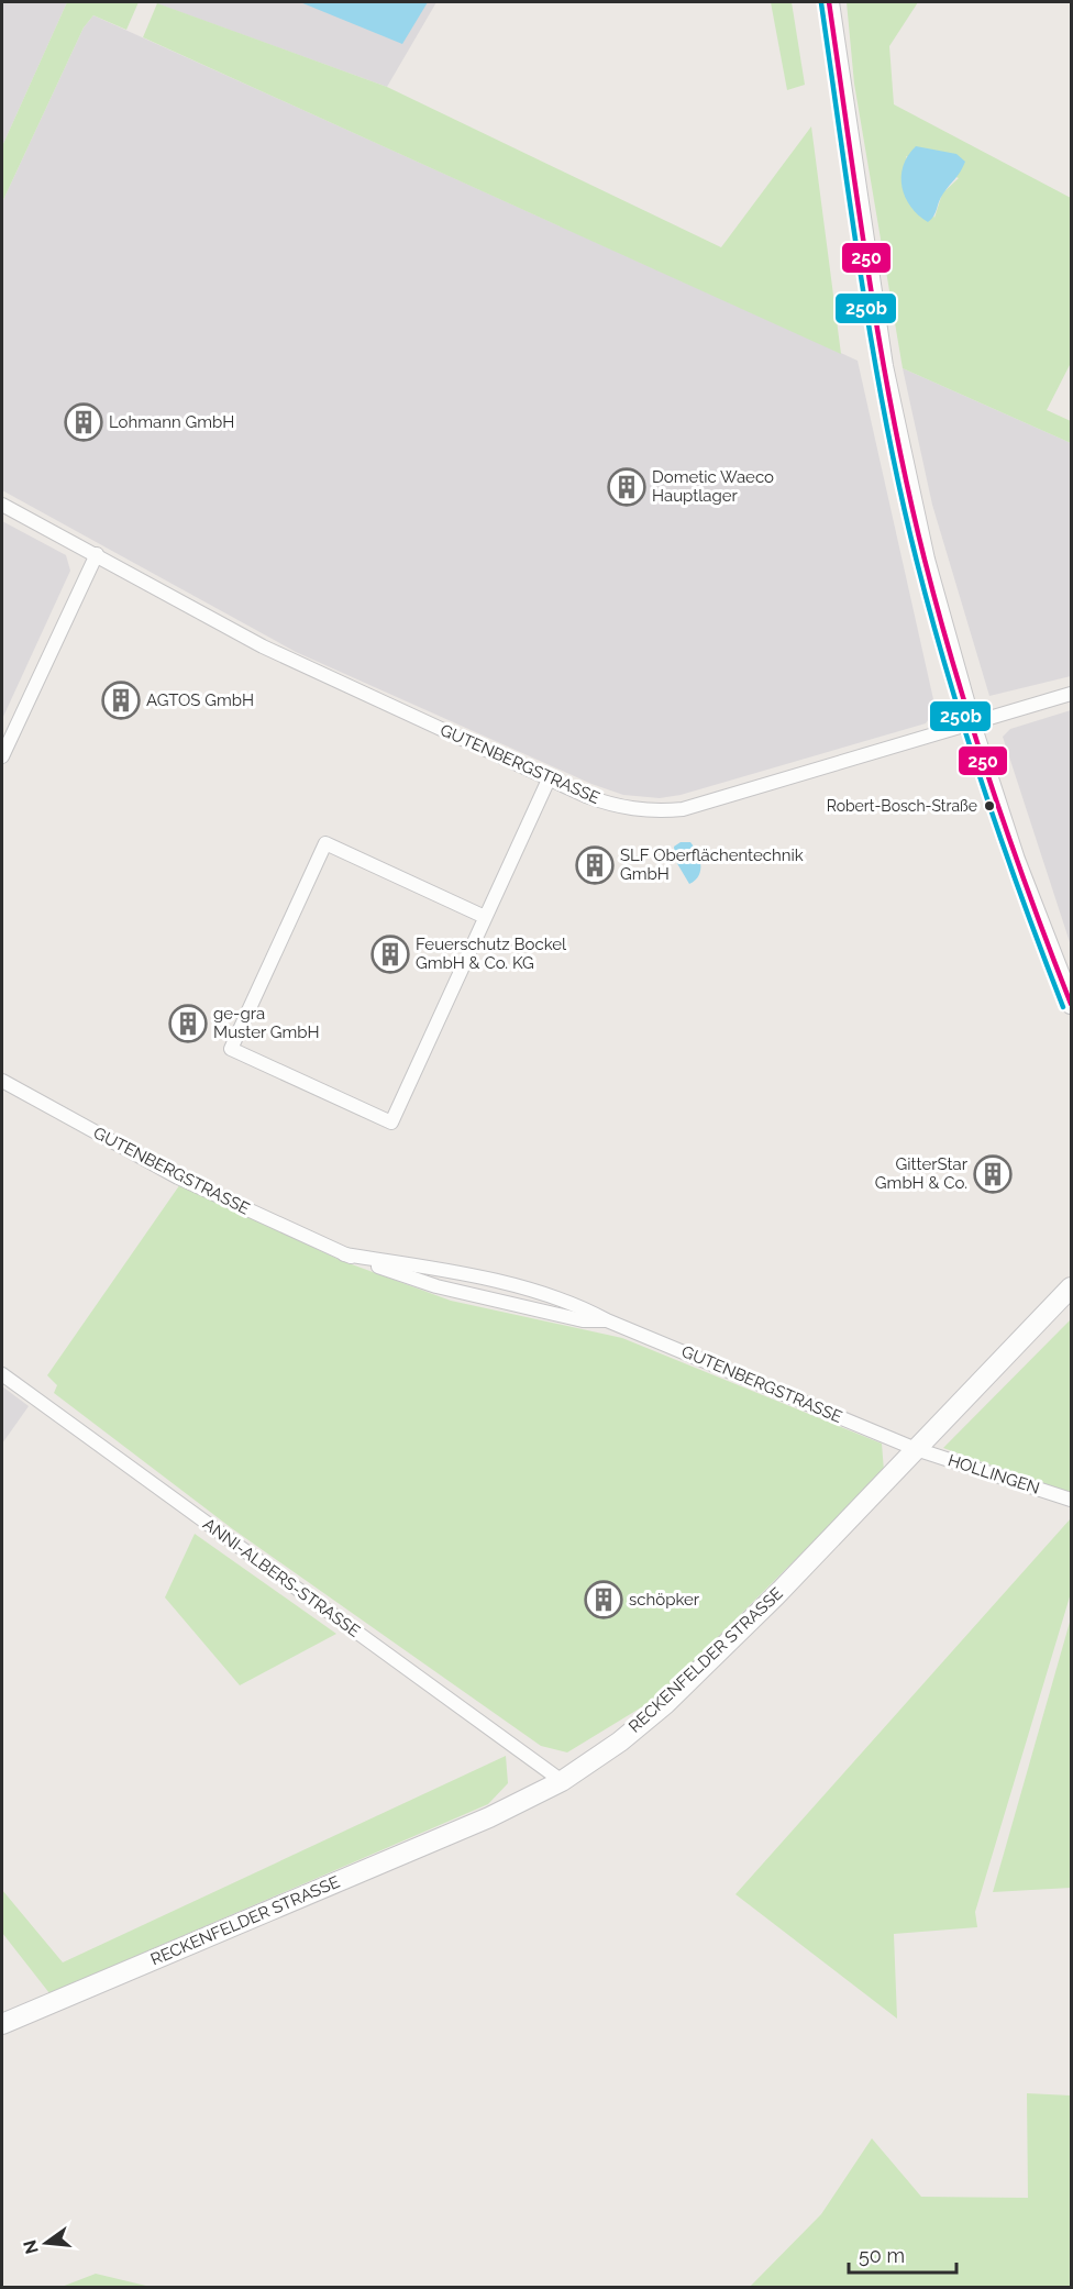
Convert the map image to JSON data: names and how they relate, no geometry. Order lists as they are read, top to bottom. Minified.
{"streets":{"street":["GUTENBERGSTRASSE","HOLLINGEN","ANNI-ALBERS-STRASSE","RECKENFELDER STRASSE"]},"crossings":[["GUTENBERGSTRASSE","HOLLINGEN"],["GUTENBERGSTRASSE","RECKENFELDER STRASSE"],["HOLLINGEN","RECKENFELDER STRASSE"],["ANNI-ALBERS-STRASSE","RECKENFELDER STRASSE"]],"places":{"building":["Lohmann GmbH","Dometic Waeco Hauptlager","AGTOS GmbH","SLF Oberflächentechnik GmbH","Feuerschutz Bockel GmbH & Co. KG","ge-gra Muster GmbH","GitterStar GmbH & Co.","schöpker"],"other":["Robert-Bosch-Straße"]},"lines":["transit line 250","transit line 250b"],"scale_bar":"50 m","north":"left"}
